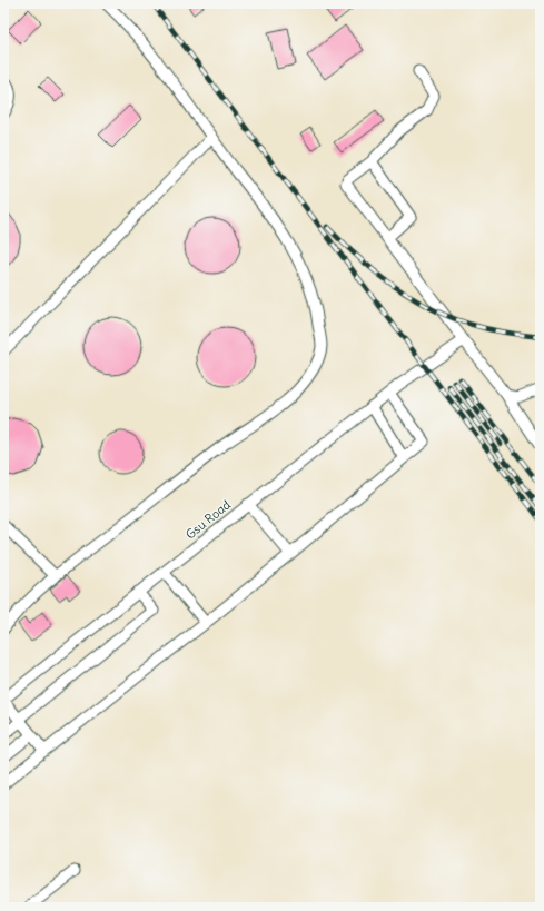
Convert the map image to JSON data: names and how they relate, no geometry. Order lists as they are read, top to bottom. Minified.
{"streets":{"street":["Gsu Road"]}}
